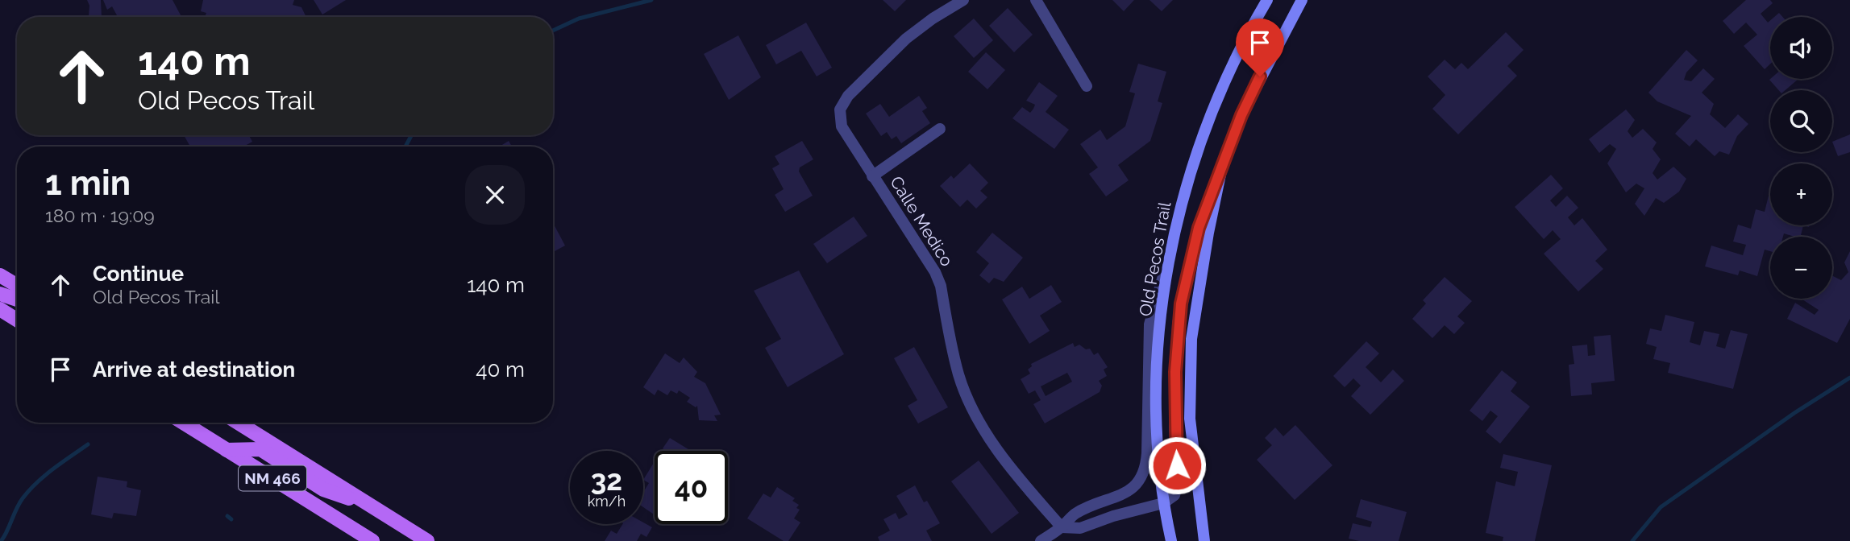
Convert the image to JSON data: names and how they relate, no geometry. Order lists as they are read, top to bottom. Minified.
{"streets":{"main road":["Old Pecos Trail","NM 466"],"street":["Calle Medico"]},"page":{"map_buttons":["+","−"],"turn":["140 m","Old Pecos Trail"],"heading":["1 min","180 m · 19:09"],"list":[{"name":"Continue","note":"Old Pecos Trail","value":"140 m"},{"name":"Arrive at destination","value":"40 m"}],"speed":"32 km/h","limit":"40"}}
